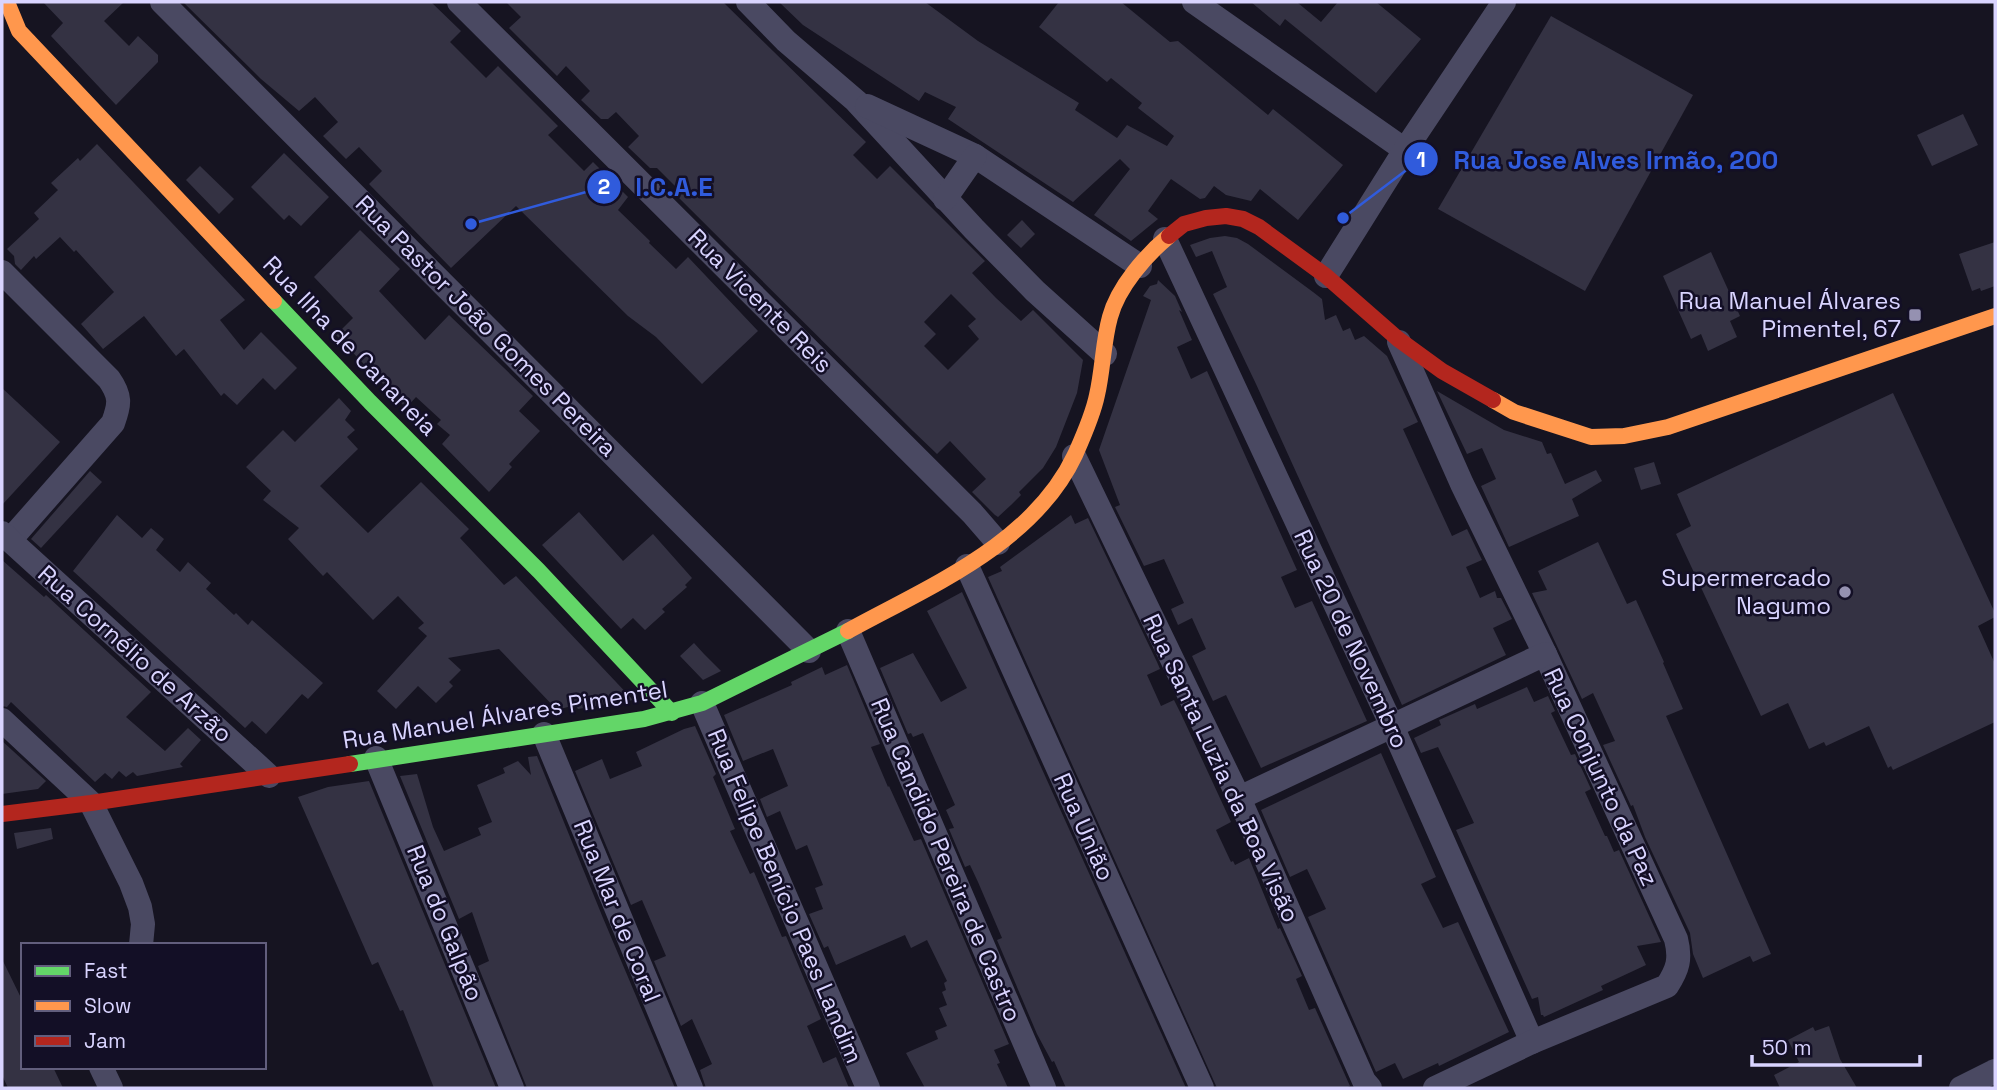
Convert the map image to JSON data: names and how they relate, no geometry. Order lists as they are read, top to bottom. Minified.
{"streets":{"street":["Rua Vicente Reis","Rua Pastor João Gomes Pereira","Rua Ilha de Cananeia","Rua 20 de Novembro","Rua Cornélio de Arzão","Rua Manuel Álvares Pimentel","Rua Santa Luzia da Boa Visão","Rua Conjunto da Paz","Rua União","Rua Candido Pereira de Castro","Rua Felipe Benício Paes Landim","Rua Mar de Coral","Rua do Galpão"]},"crossings":[["Rua Vicente Reis","Rua Manuel Álvares Pimentel"],["Rua Pastor João Gomes Pereira","Rua Manuel Álvares Pimentel"],["Rua Ilha de Cananeia","Rua Manuel Álvares Pimentel"],["Rua 20 de Novembro","Rua Manuel Álvares Pimentel"],["Rua 20 de Novembro","Rua Conjunto da Paz"],["Rua Cornélio de Arzão","Rua Manuel Álvares Pimentel"],["Rua Manuel Álvares Pimentel","Rua Santa Luzia da Boa Visão"],["Rua Manuel Álvares Pimentel","Rua Conjunto da Paz"],["Rua Manuel Álvares Pimentel","Rua União"],["Rua Manuel Álvares Pimentel","Rua Candido Pereira de Castro"],["Rua Manuel Álvares Pimentel","Rua Felipe Benício Paes Landim"],["Rua Manuel Álvares Pimentel","Rua Mar de Coral"],["Rua Manuel Álvares Pimentel","Rua do Galpão"]],"places":{"other":["Rua Jose Alves Irmão, 200","I.C.A.E","Supermercado Nagumo"],"transit":["Rua Manuel Álvares Pimentel, 67"]},"legend":["Fast","Slow","Jam"],"scale_bar":"50 m"}
